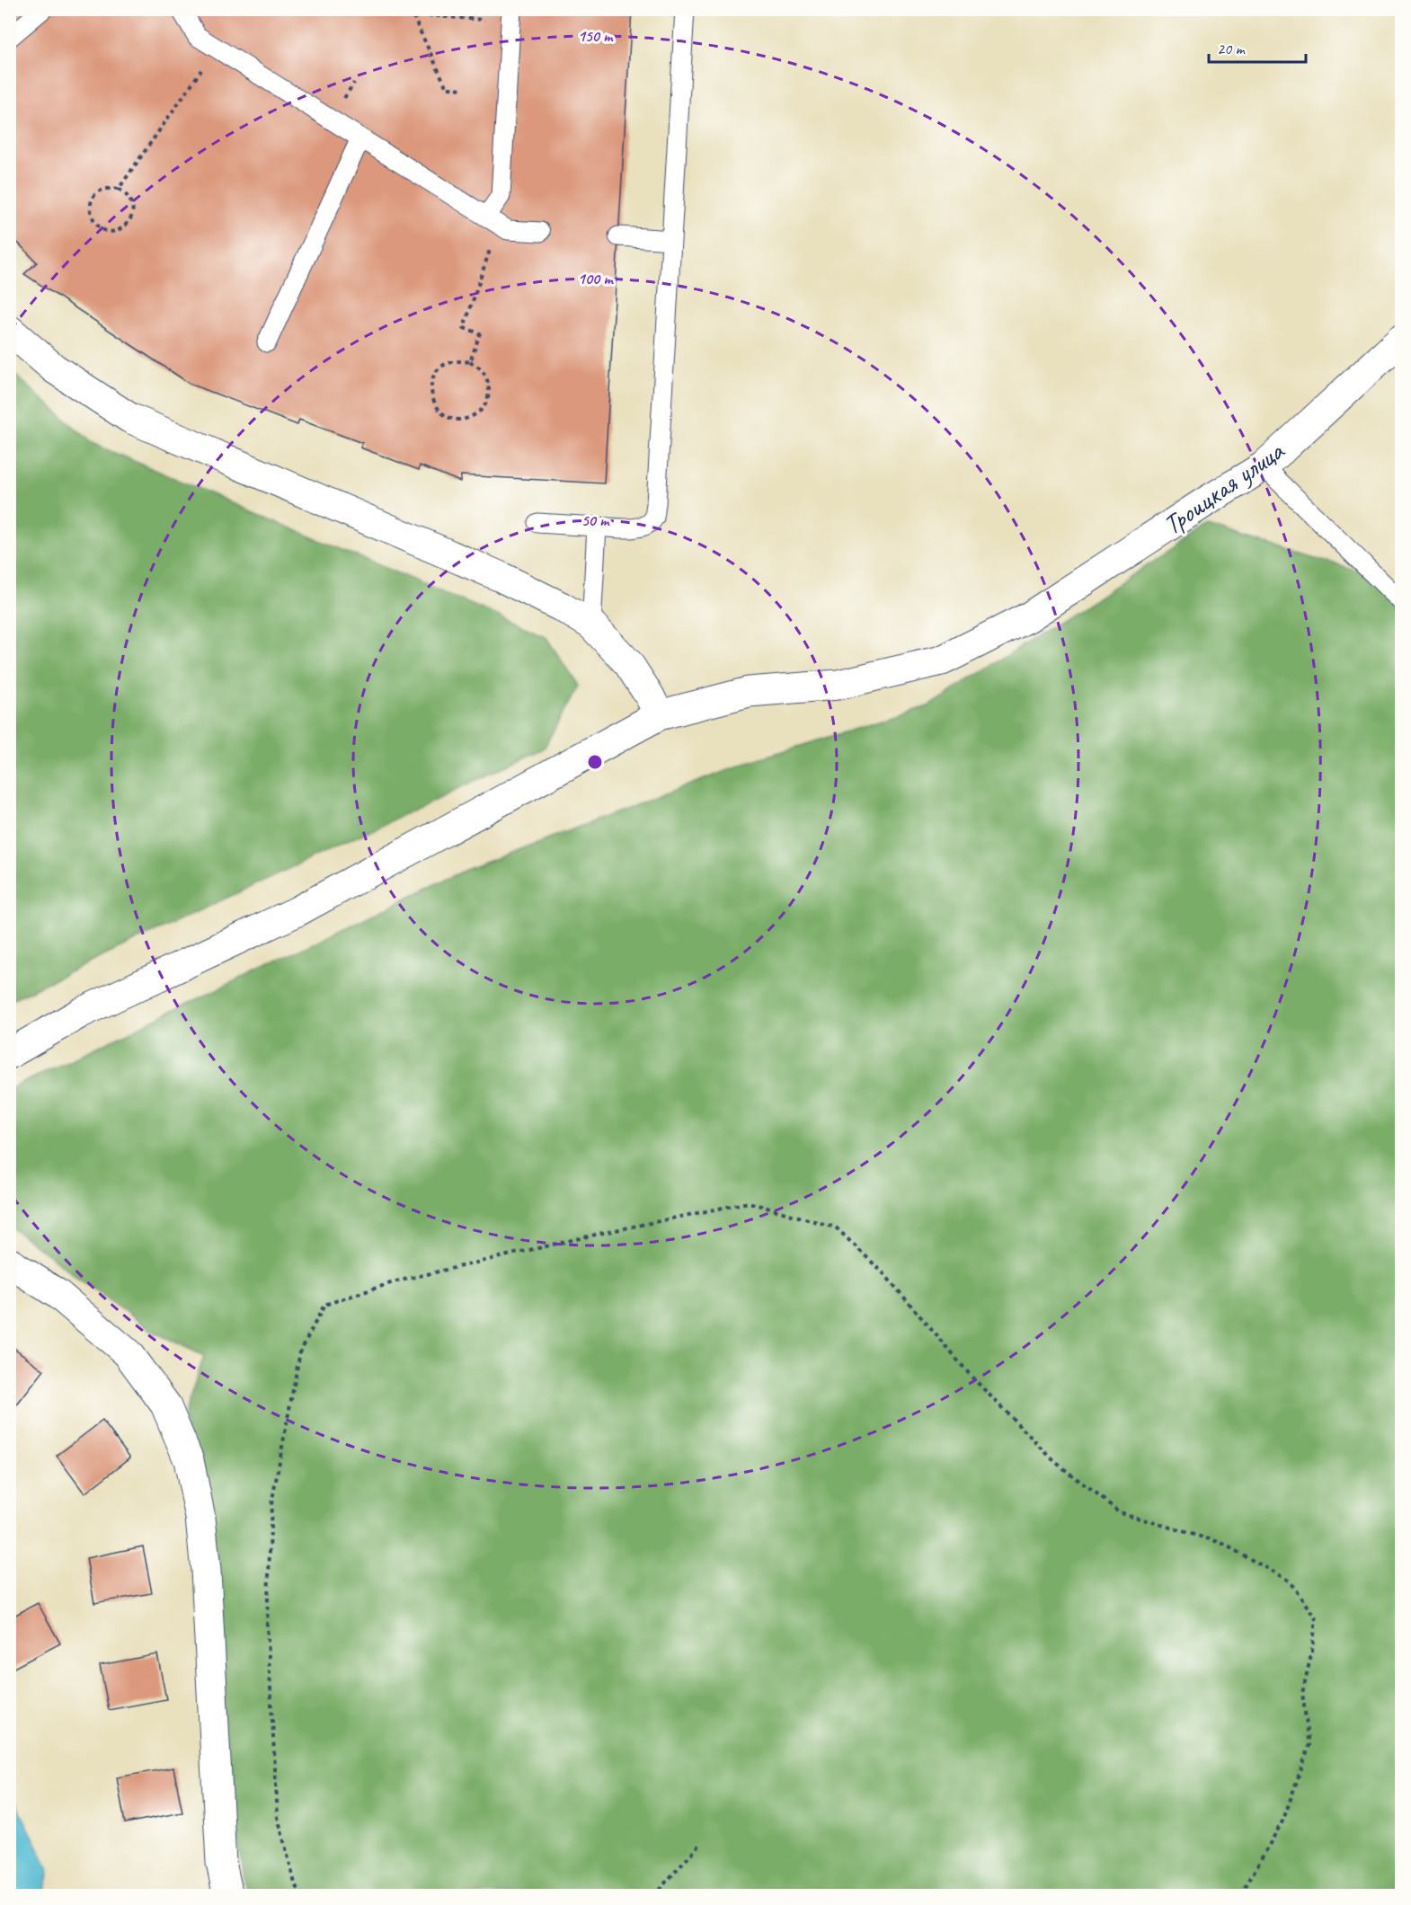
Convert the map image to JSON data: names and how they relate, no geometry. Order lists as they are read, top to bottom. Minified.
{"streets":{"street":["Троицкая улица"]},"scale_bar":"20 m","rings":["150 m","100 m","50 m"]}
